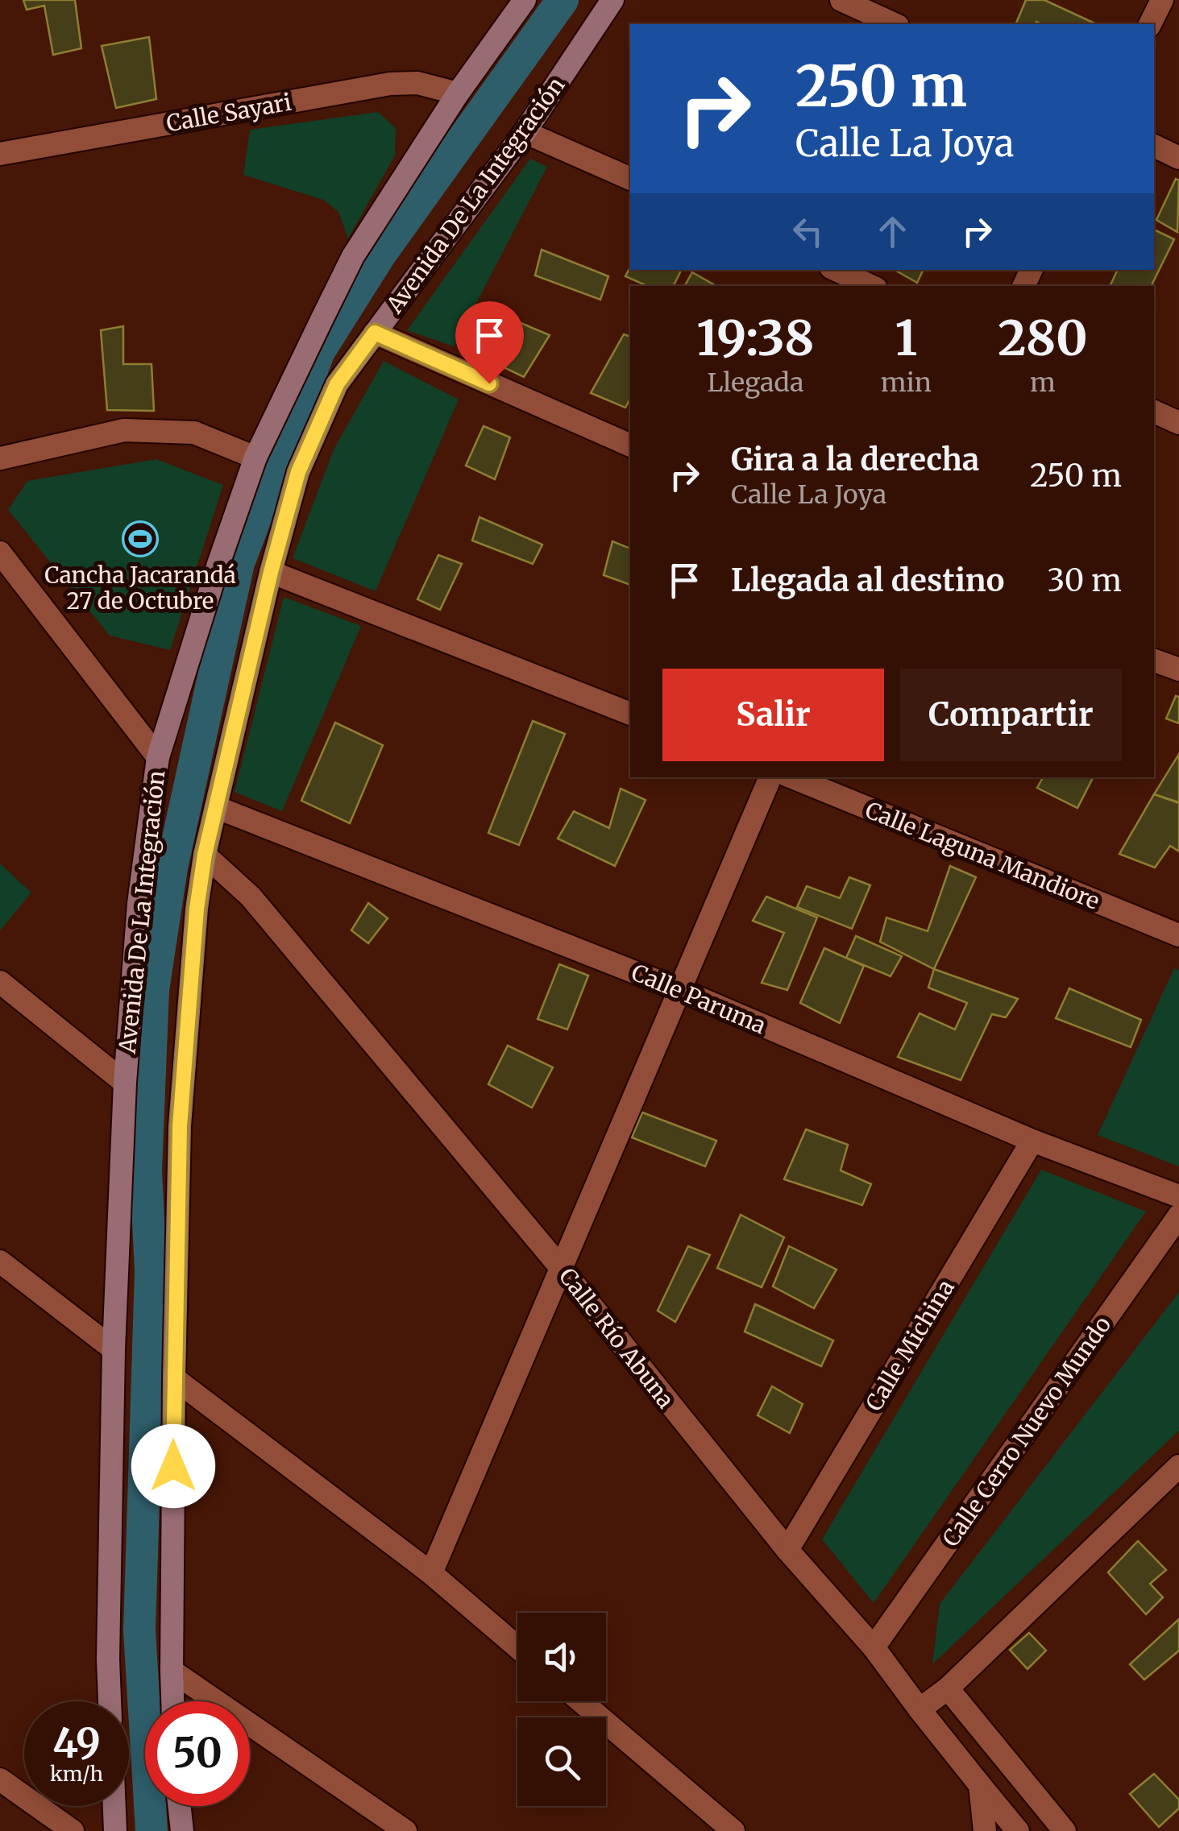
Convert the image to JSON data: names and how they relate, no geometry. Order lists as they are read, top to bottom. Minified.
{"streets":{"main road":["Avenida De La Integración"],"street":["Calle Sayari","Calle Laguna Mandiore","Calle Paruma","Calle Río Abuna","Calle Michina","Calle Cerro Nuevo Mundo"]},"crossings":[["Calle Sayari","Avenida De La Integración"],["Avenida De La Integración","Calle Paruma"],["Avenida De La Integración","Calle Río Abuna"],["Calle Paruma","Calle Michina"],["Calle Río Abuna","Calle Michina"],["Calle Río Abuna","Calle Cerro Nuevo Mundo"]],"places":{"sports":["Cancha Jacarandá 27 de Octubre"]},"page":{"turn":["250 m","Calle La Joya"],"eta":["19:38","Llegada","1","min","280","m"],"list":[{"name":"Gira a la derecha","note":"Calle La Joya","value":"250 m"},{"name":"Llegada al destino","value":"30 m"}],"buttons":["Salir","Compartir"],"speed":"49 km/h","limit":"50"}}
